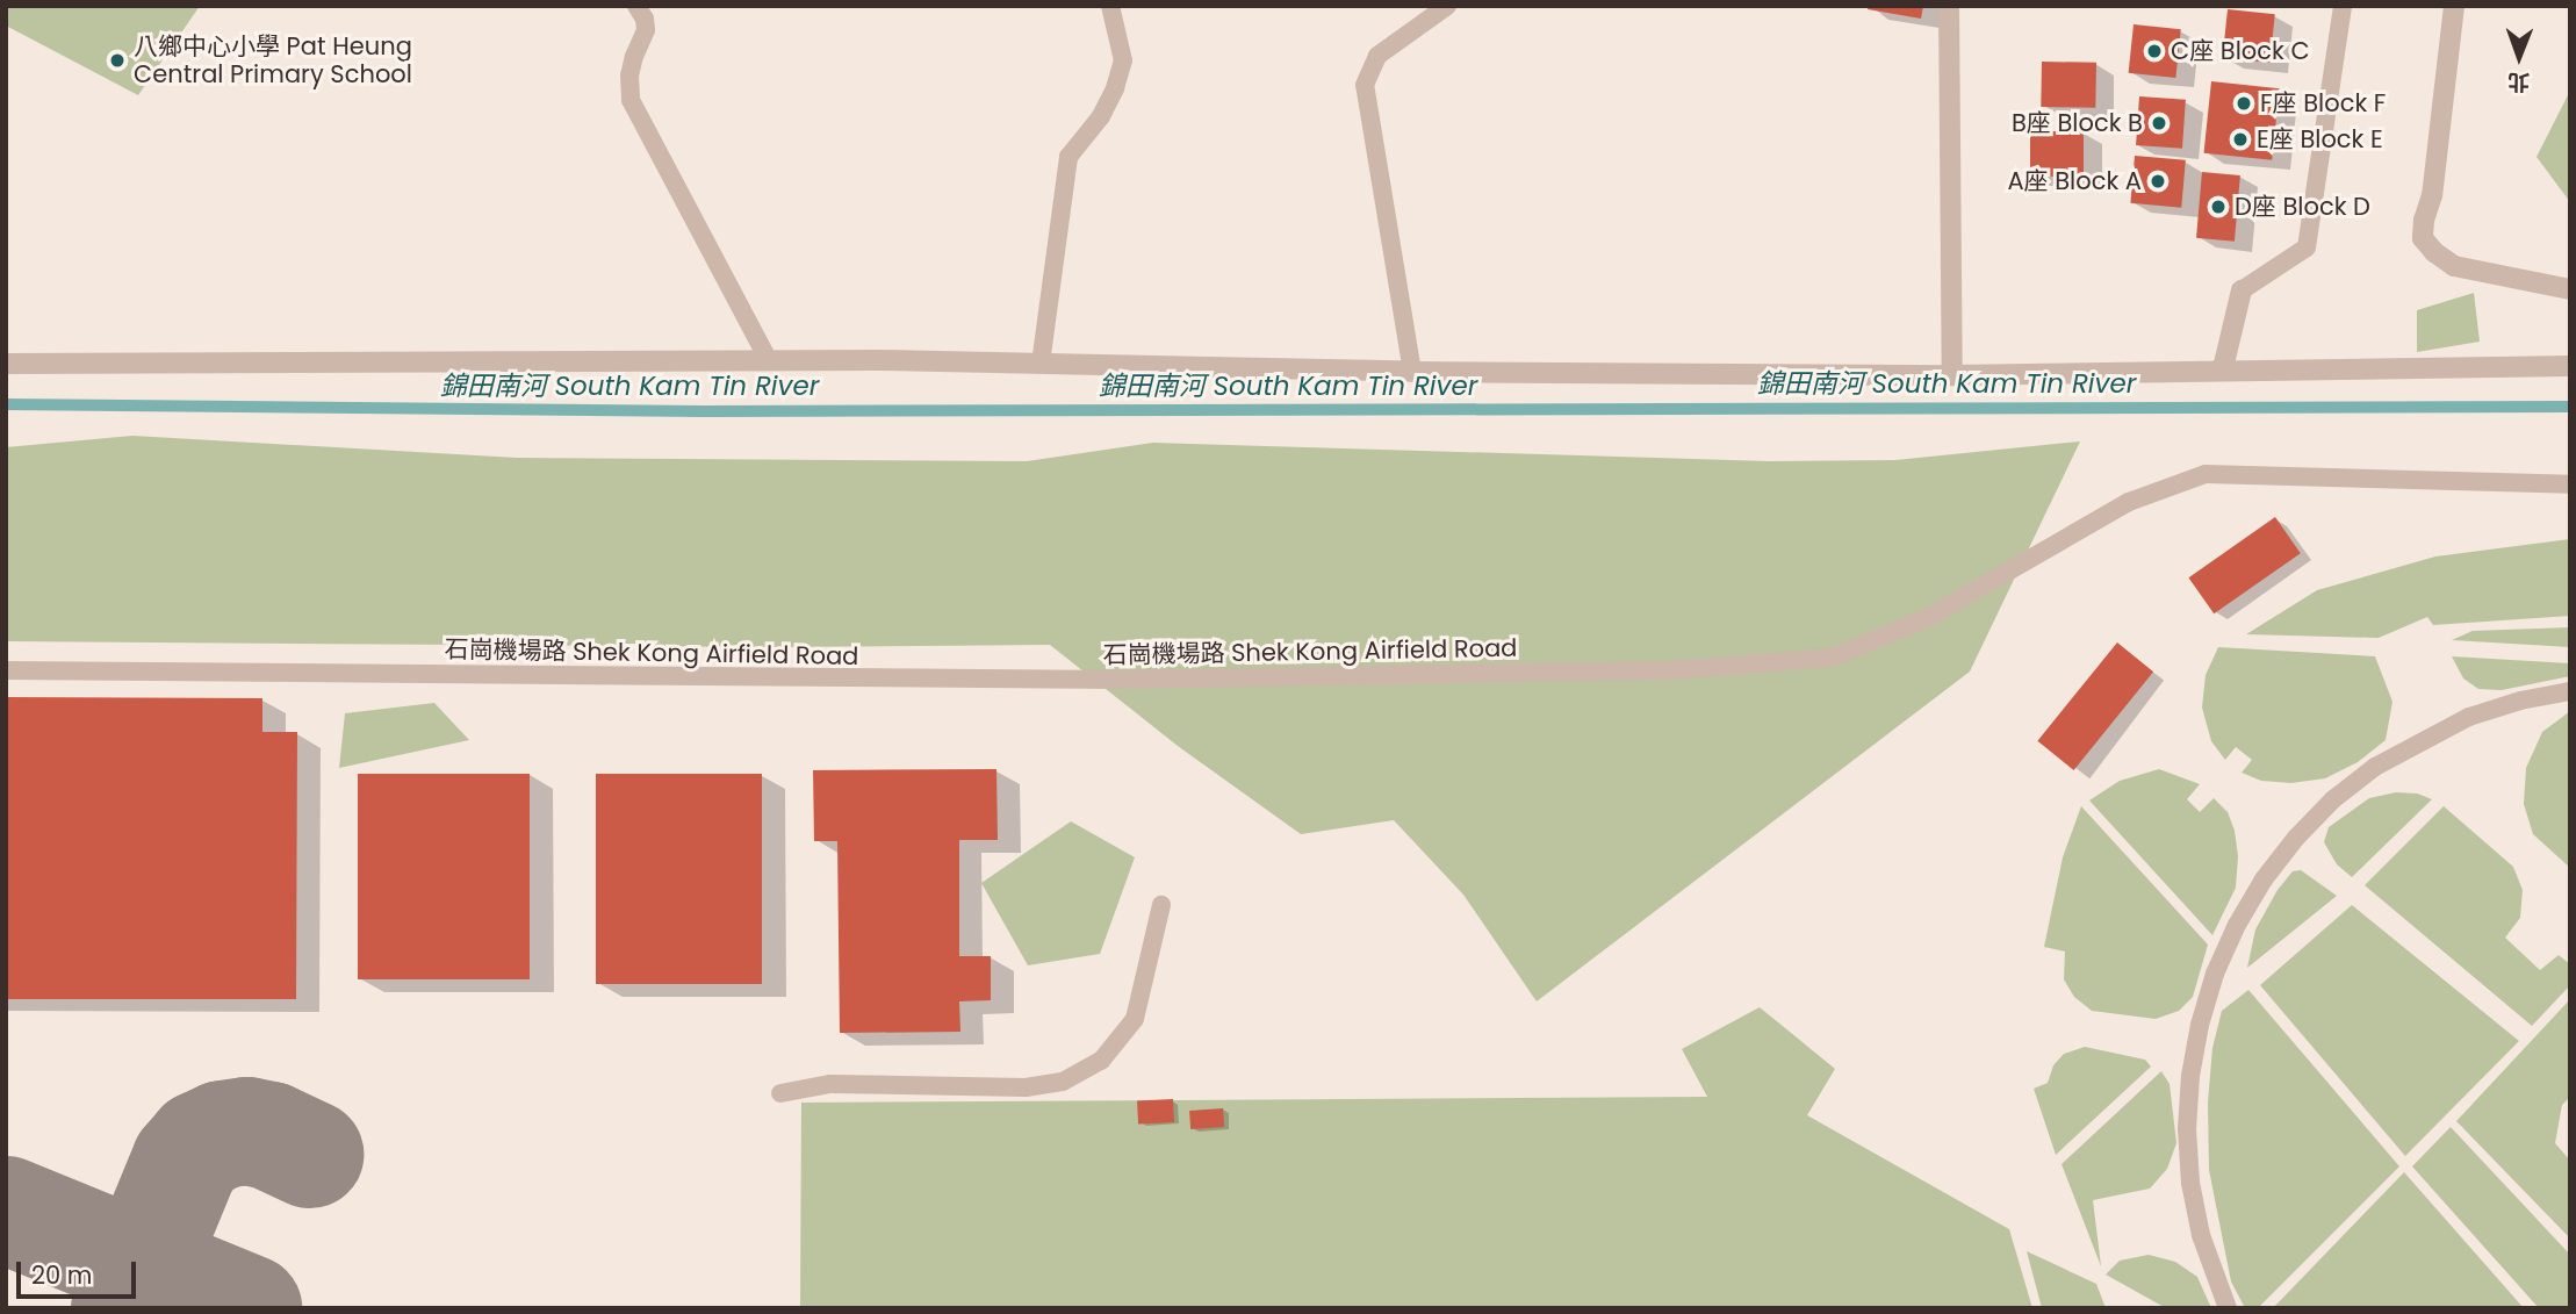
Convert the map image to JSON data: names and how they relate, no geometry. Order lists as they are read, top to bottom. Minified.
{"streets":{"lane":["石崗機場路 Shek Kong Airfield Road"]},"water":["錦田南河 South Kam Tin River"],"places":["C座 Block C","八鄉中心小學 Pat Heung Central Primary School","F座 Block F","B座 Block B","E座 Block E","A座 Block A","D座 Block D"],"scale_bar":"20 m","north":"bottom"}
